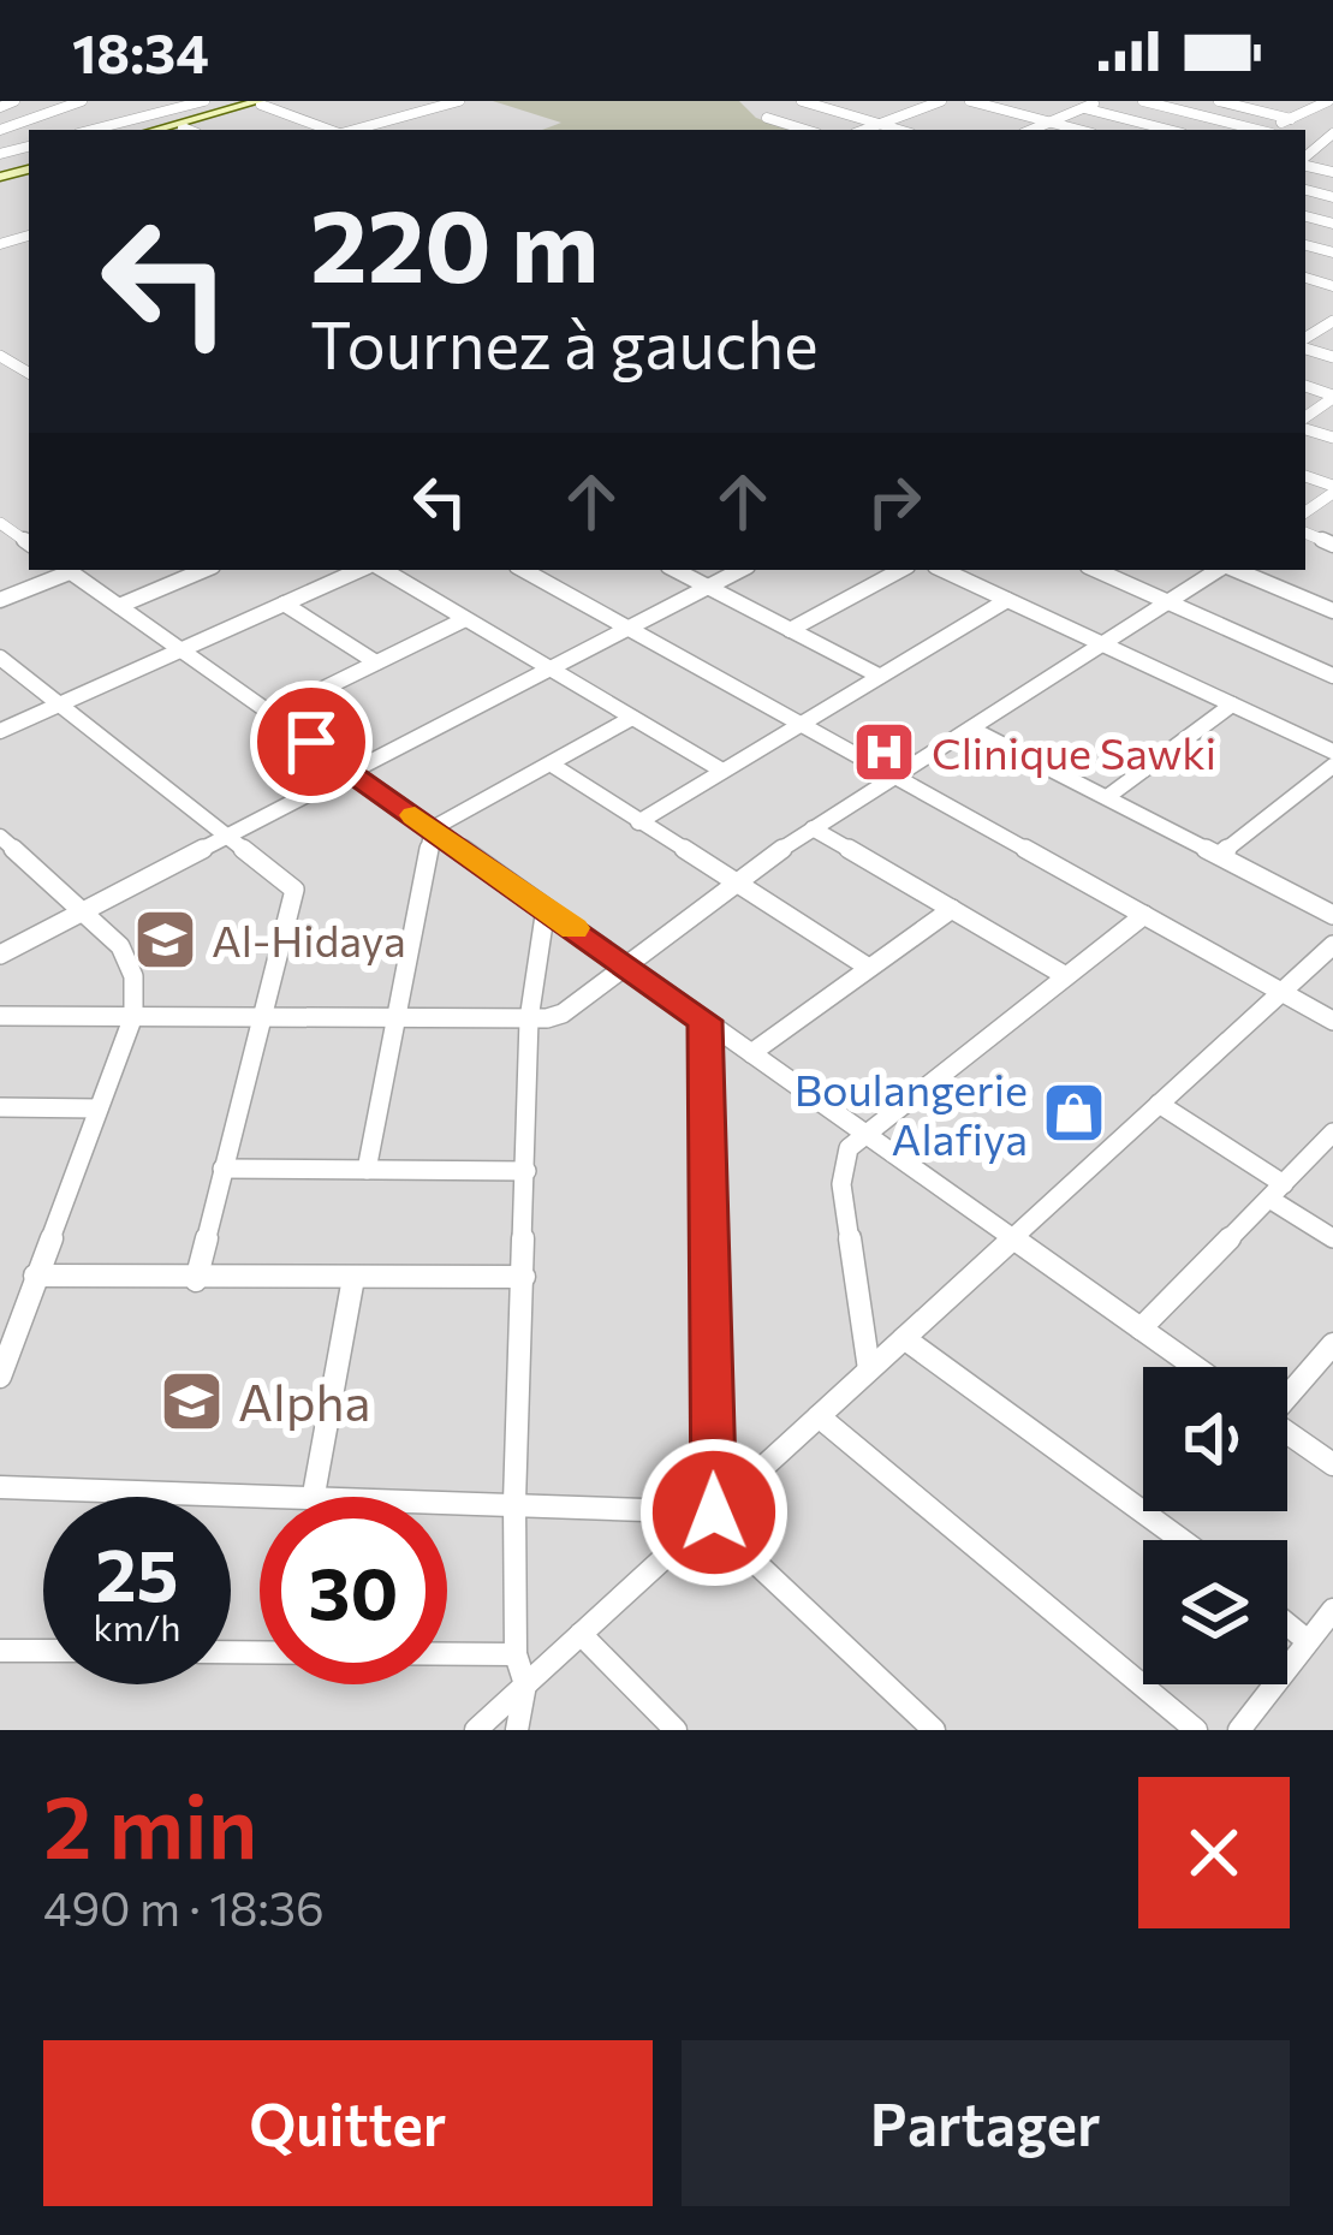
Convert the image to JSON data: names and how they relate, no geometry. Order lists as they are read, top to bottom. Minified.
{"places":{"hospital":["Clinique Sawki"],"school or university":["Al-Hidaya","Alpha"],"shop":["Boulangerie Alafiya"]},"page":{"status":"18:34","turn":["220 m","Tournez à gauche"],"speed":"25 km/h","limit":"30","heading":["2 min","490 m · 18:36"],"buttons":["Quitter","Partager"]}}
